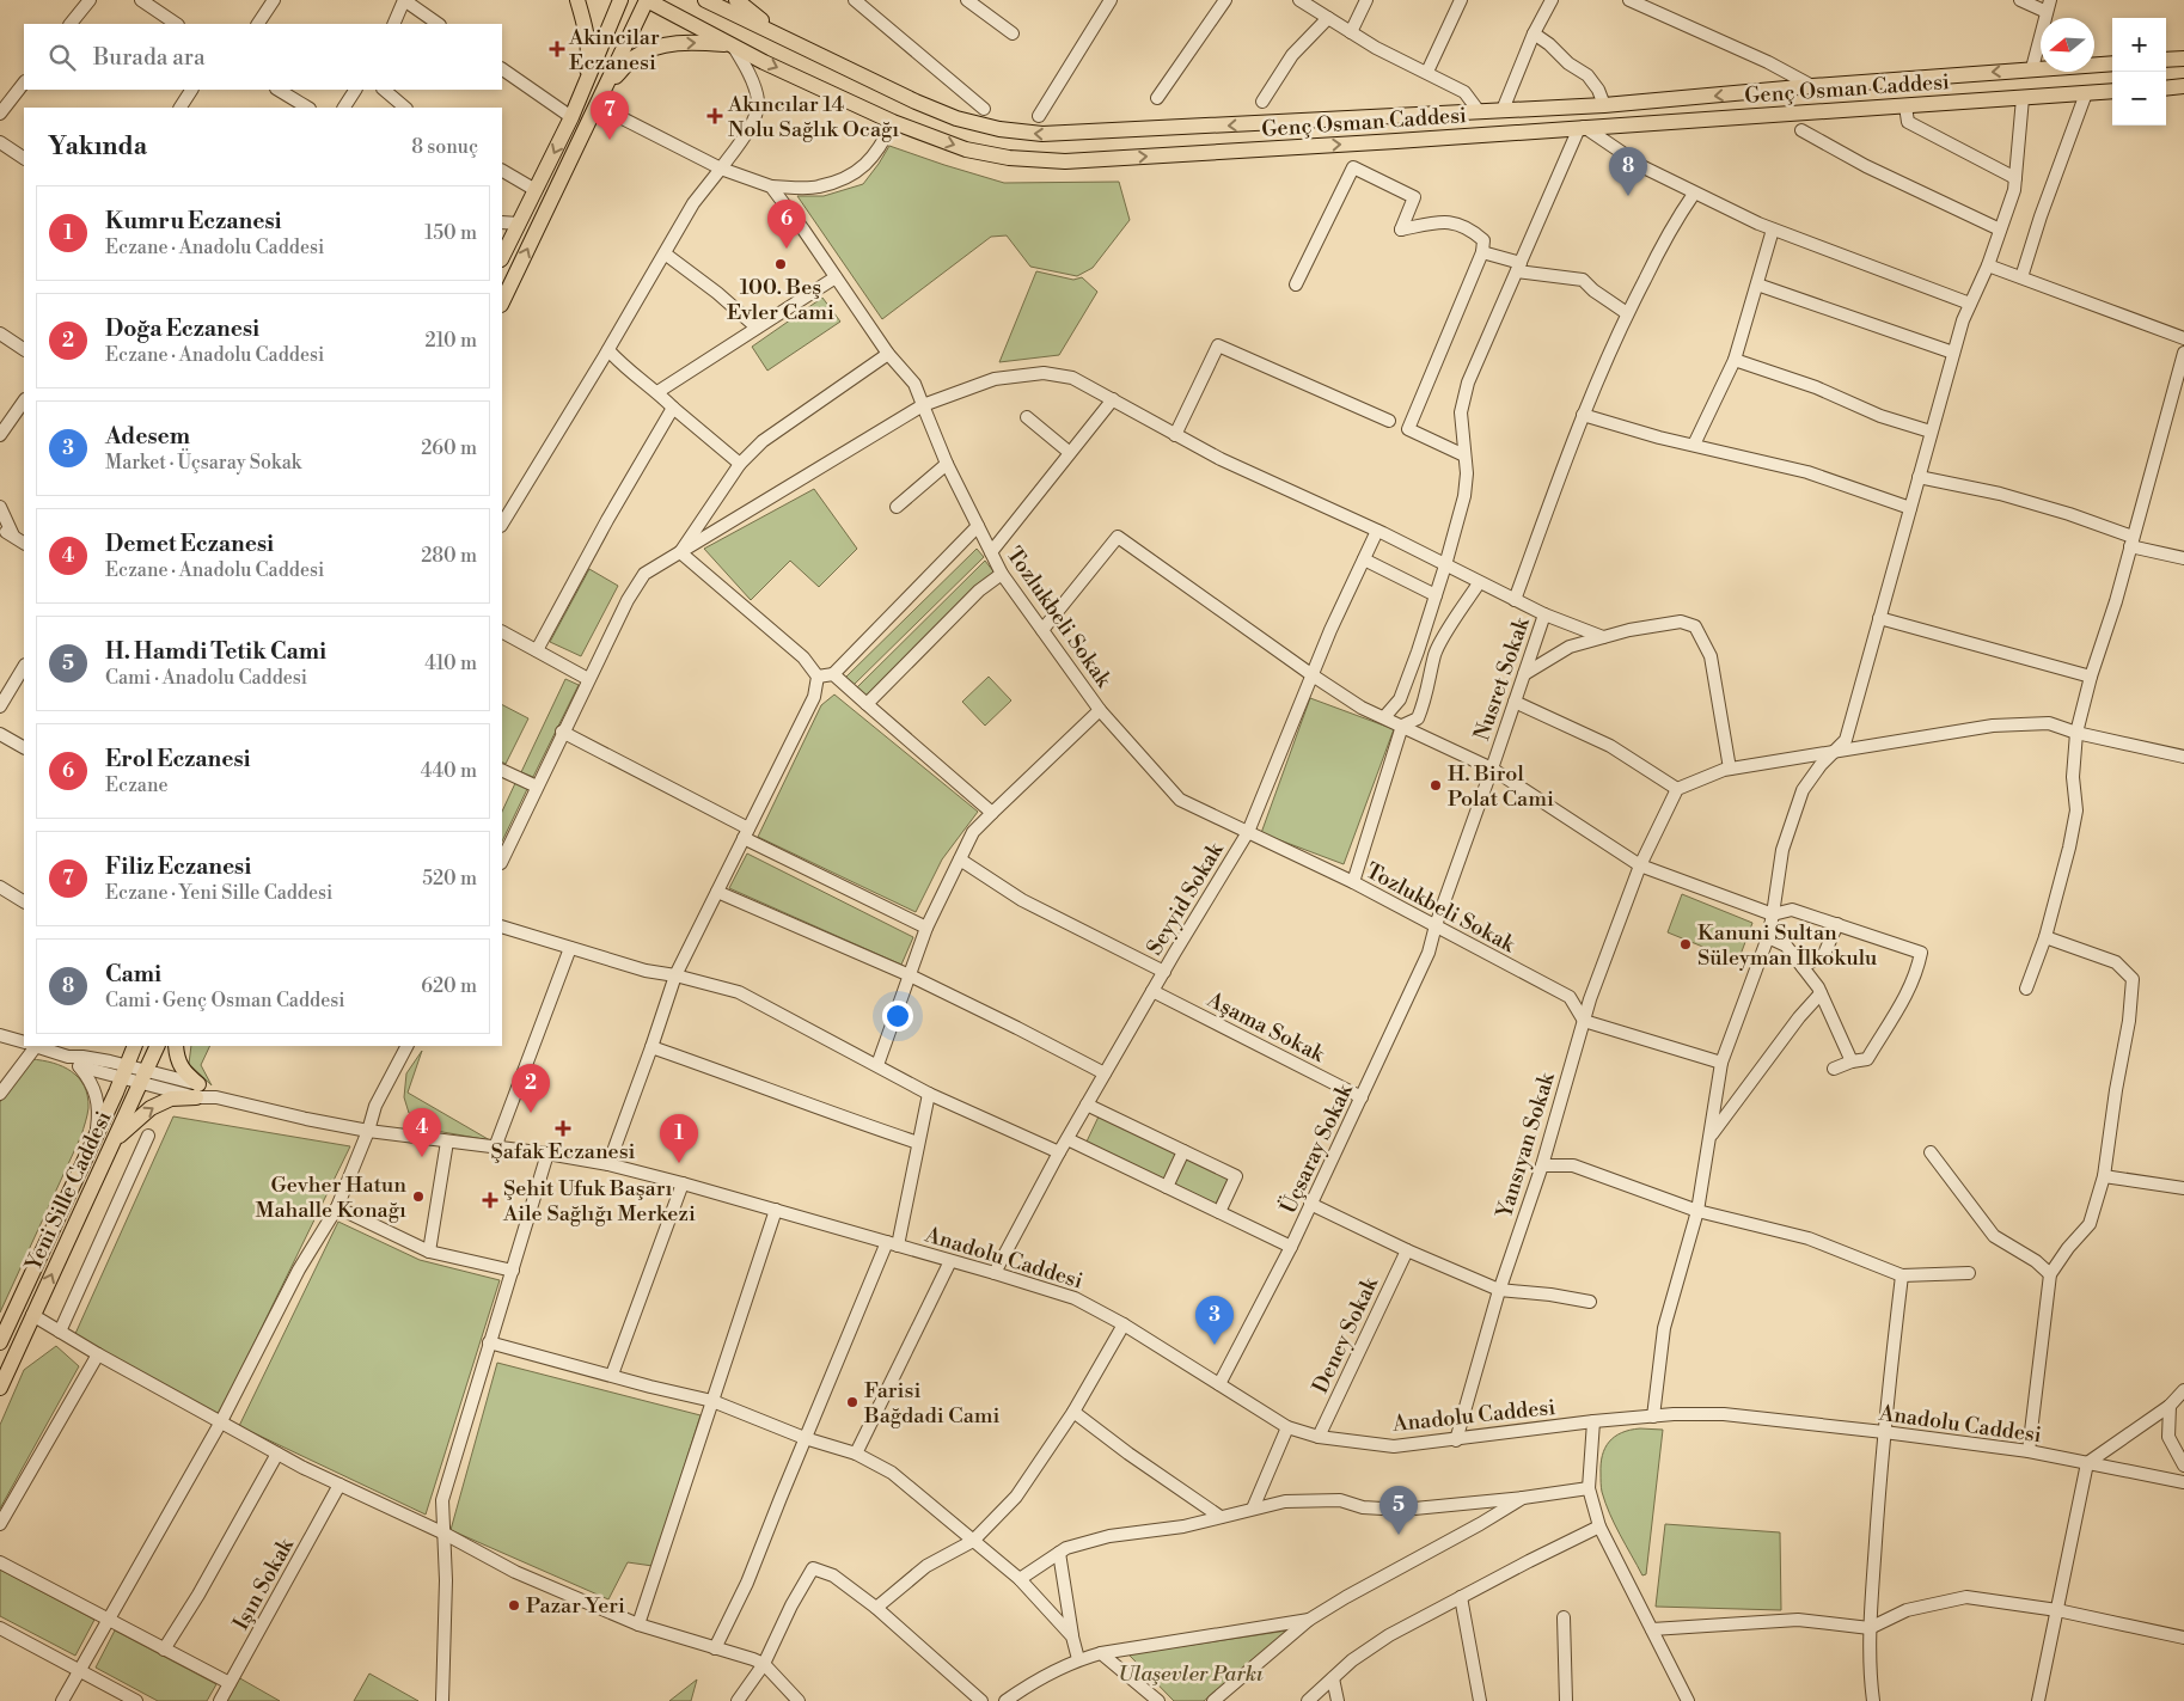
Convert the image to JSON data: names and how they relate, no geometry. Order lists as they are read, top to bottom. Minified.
{"streets":{"main road":["Genç Osman Caddesi","Yeni Sille Caddesi"],"street":["Tozlukbeli Sokak","Nusret Sokak","Seyyid Sokak","Aşama Sokak","Yansıyan Sokak","Üçsaray Sokak","Anadolu Caddesi","Deney Sokak","Işın Sokak"]},"crossings":[["Tozlukbeli Sokak","Nusret Sokak"],["Tozlukbeli Sokak","Seyyid Sokak"],["Tozlukbeli Sokak","Yansıyan Sokak"],["Tozlukbeli Sokak","Üçsaray Sokak"],["Nusret Sokak","Üçsaray Sokak"],["Seyyid Sokak","Aşama Sokak"],["Seyyid Sokak","Anadolu Caddesi"],["Aşama Sokak","Üçsaray Sokak"],["Yansıyan Sokak","Anadolu Caddesi"],["Üçsaray Sokak","Anadolu Caddesi"],["Yeni Sille Caddesi","Anadolu Caddesi"],["Anadolu Caddesi","Deney Sokak"]],"parks":["Ulaşevler Parkı"],"places":{"health":["Akincilar Eczanesi","Akıncılar 14 Nolu Sağlık Ocağı","Şafak Eczanesi","Şehit Ufuk Başarı Aile Sağlığı Merkezi"],"other":["100. Beş Evler Cami","H. Birol Polat Cami","Kanuni Sultan Süleyman İlkokulu","Gevher Hatun Mahalle Konağı","Farisi Bağdadi Cami","Pazar Yeri"]},"north":"left","page":{"map_buttons":["+","−"],"search":"Burada ara","pins":["7","8","6","2","4","1","3","5"],"heading":["Yakında","8 sonuç"],"list":[{"mark":"1","name":"Kumru Eczanesi","note":"Eczane · Anadolu Caddesi","value":"150 m"},{"mark":"2","name":"Doğa Eczanesi","note":"Eczane · Anadolu Caddesi","value":"210 m"},{"mark":"3","name":"Adesem","note":"Market · Üçsaray Sokak","value":"260 m"},{"mark":"4","name":"Demet Eczanesi","note":"Eczane · Anadolu Caddesi","value":"280 m"},{"mark":"5","name":"H. Hamdi Tetik Cami","note":"Cami · Anadolu Caddesi","value":"410 m"},{"mark":"6","name":"Erol Eczanesi","note":"Eczane","value":"440 m"},{"mark":"7","name":"Filiz Eczanesi","note":"Eczane · Yeni Sille Caddesi","value":"520 m"},{"mark":"8","name":"Cami","note":"Cami · Genç Osman Caddesi","value":"620 m"}]}}
